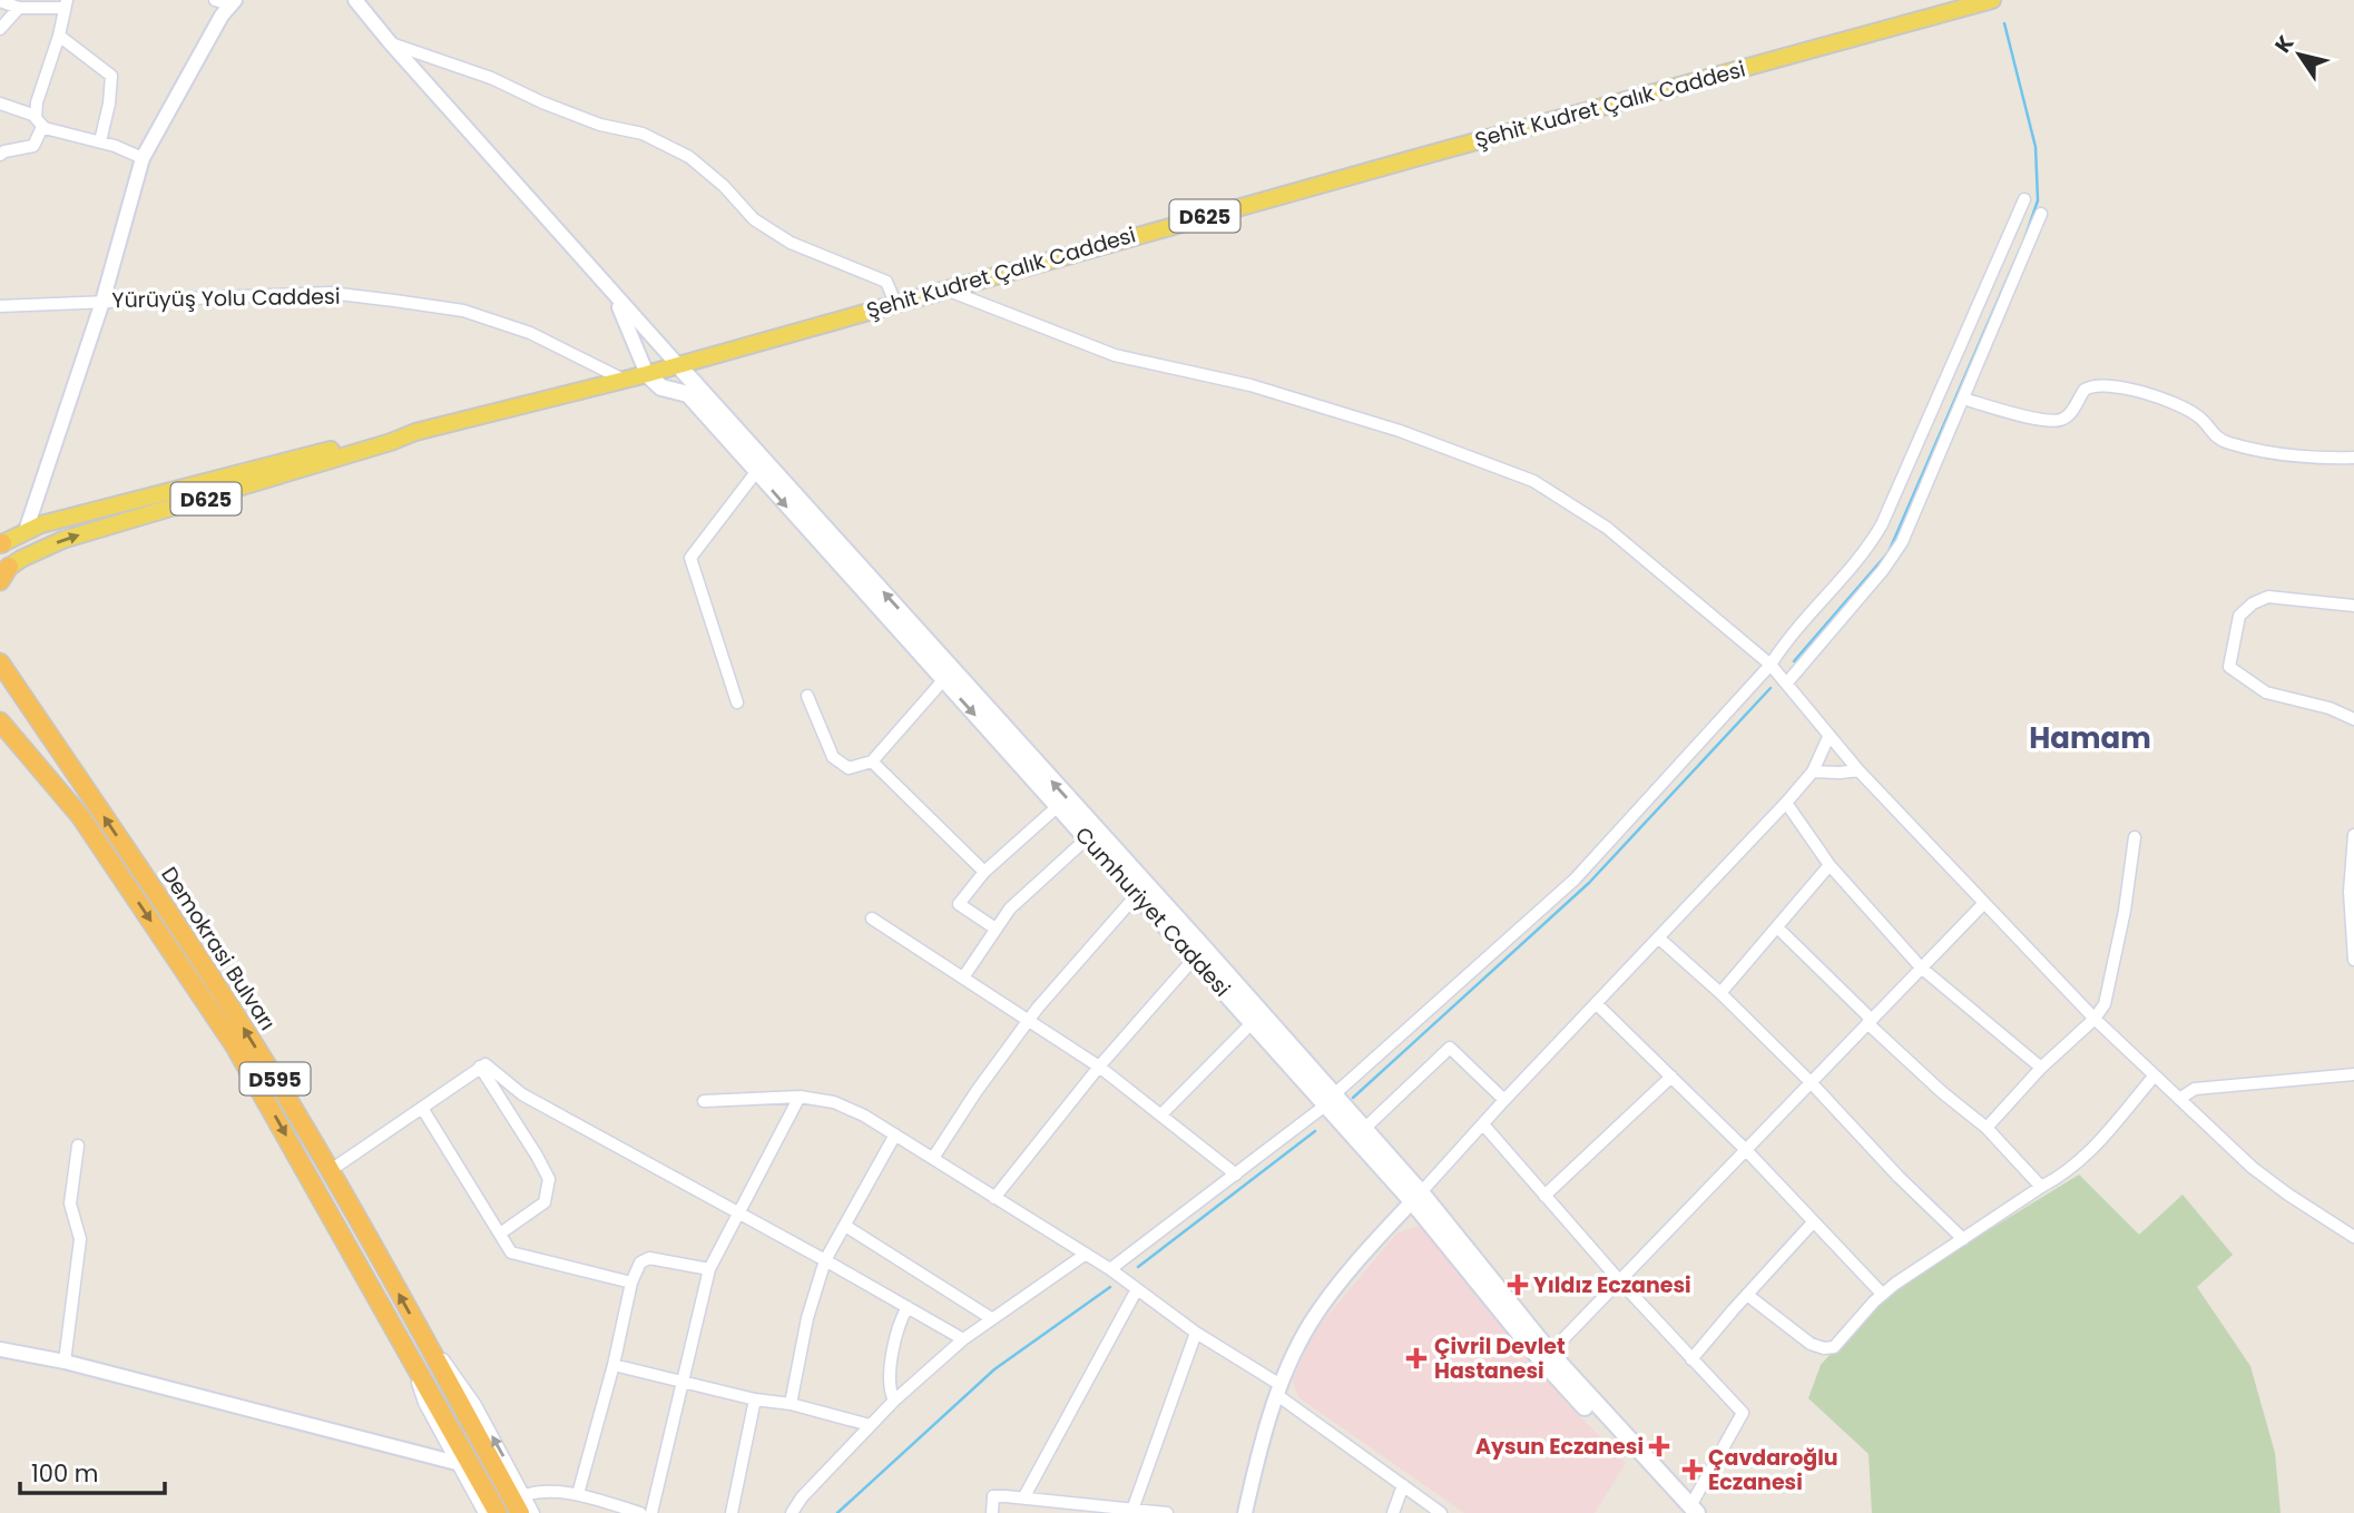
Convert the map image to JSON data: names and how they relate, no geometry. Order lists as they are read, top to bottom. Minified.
{"streets":{"highway":["Demokrasi Bulvarı","D595"],"main road":["Şehit Kudret Çalık Caddesi","D625","Cumhuriyet Caddesi"],"street":["Yürüyüş Yolu Caddesi"]},"crossings":[["Şehit Kudret Çalık Caddesi","Yürüyüş Yolu Caddesi"],["Şehit Kudret Çalık Caddesi","Cumhuriyet Caddesi"]],"districts":["Hamam"],"places":{"health":["Yıldız Eczanesi","Çivril Devlet Hastanesi","Aysun Eczanesi","Çavdaroğlu Eczanesi"]},"scale_bar":"100 m","north":"top left"}
